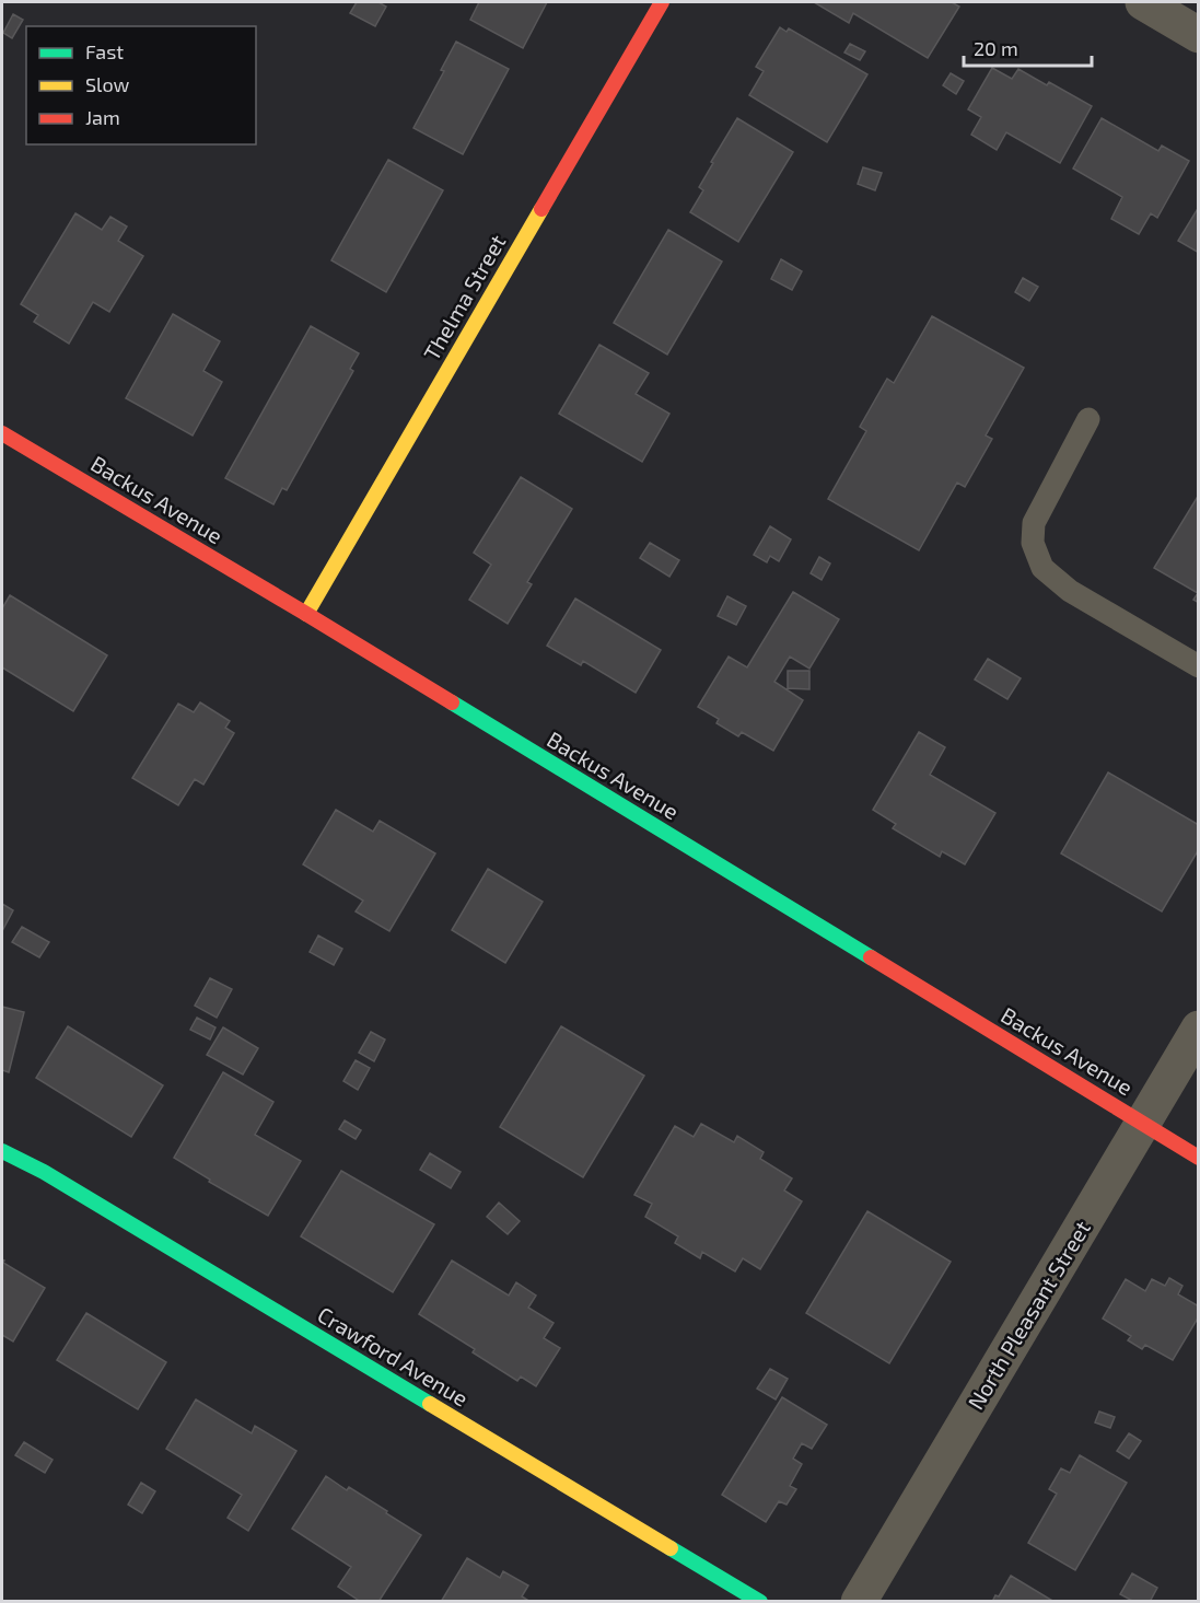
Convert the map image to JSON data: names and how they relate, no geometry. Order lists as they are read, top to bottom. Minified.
{"streets":{"street":["Thelma Street","Backus Avenue","North Pleasant Street","Crawford Avenue"]},"crossings":[["Thelma Street","Backus Avenue"],["Backus Avenue","North Pleasant Street"]],"legend":["Fast","Slow","Jam"],"scale_bar":"20 m"}
